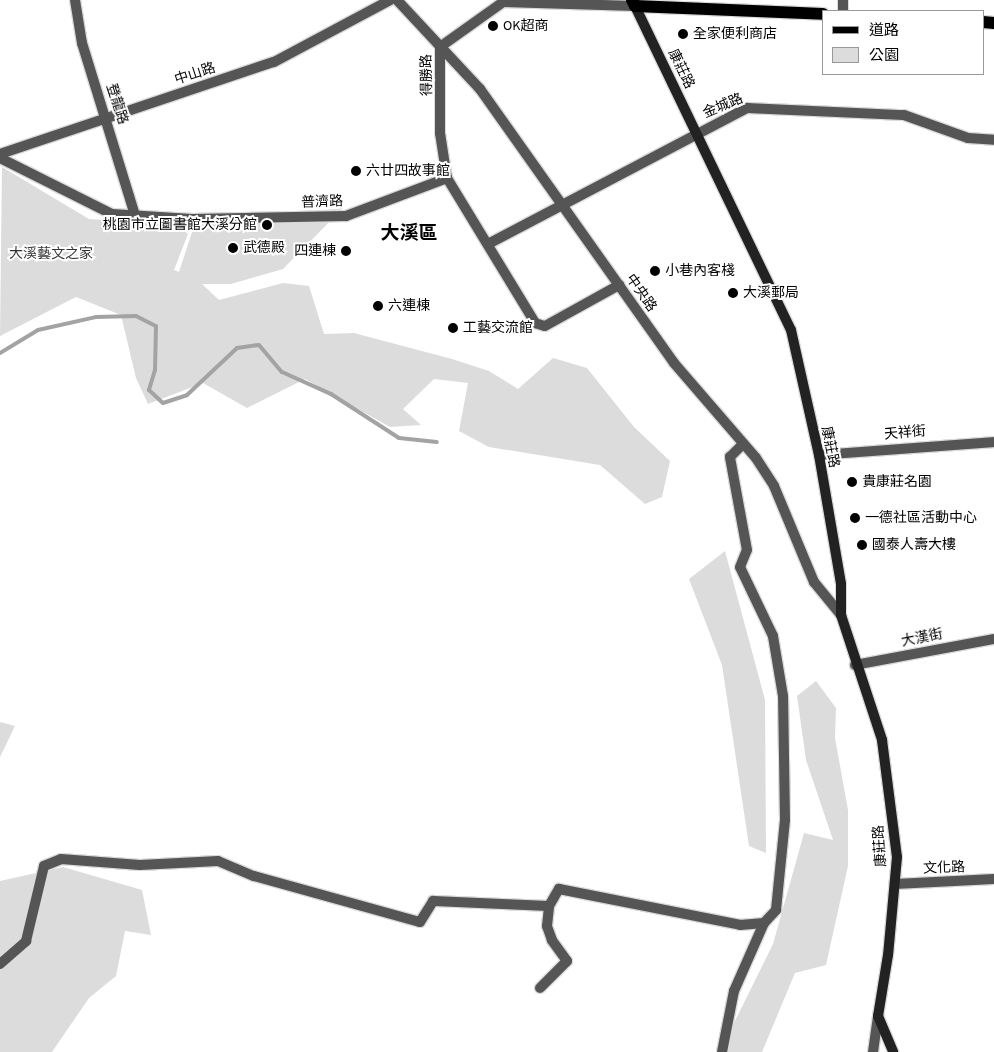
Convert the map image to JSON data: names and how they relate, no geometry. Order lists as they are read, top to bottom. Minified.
{"streets":{"street":["康莊路","中山路","得勝路","登龍路","金城路","普濟路","中央路","天祥街","大漢街","文化路"]},"crossings":[["康莊路","金城路"],["康莊路","中央路"],["康莊路","天祥街"],["康莊路","大漢街"],["康莊路","文化路"],["中山路","登龍路"],["中山路","普濟路"],["得勝路","普濟路"],["得勝路","中央路"],["登龍路","普濟路"],["金城路","中央路"]],"districts":["大溪區"],"parks":["大溪藝文之家"],"places":["OK超商","全家便利商店","六廿四故事館","桃園市立圖書館大溪分館","武德殿","四連棟","小巷內客棧","大溪郵局","六連棟","工藝交流館","貴康莊名園","一德社區活動中心","國泰人壽大樓"],"legend":["道路","公園"]}
